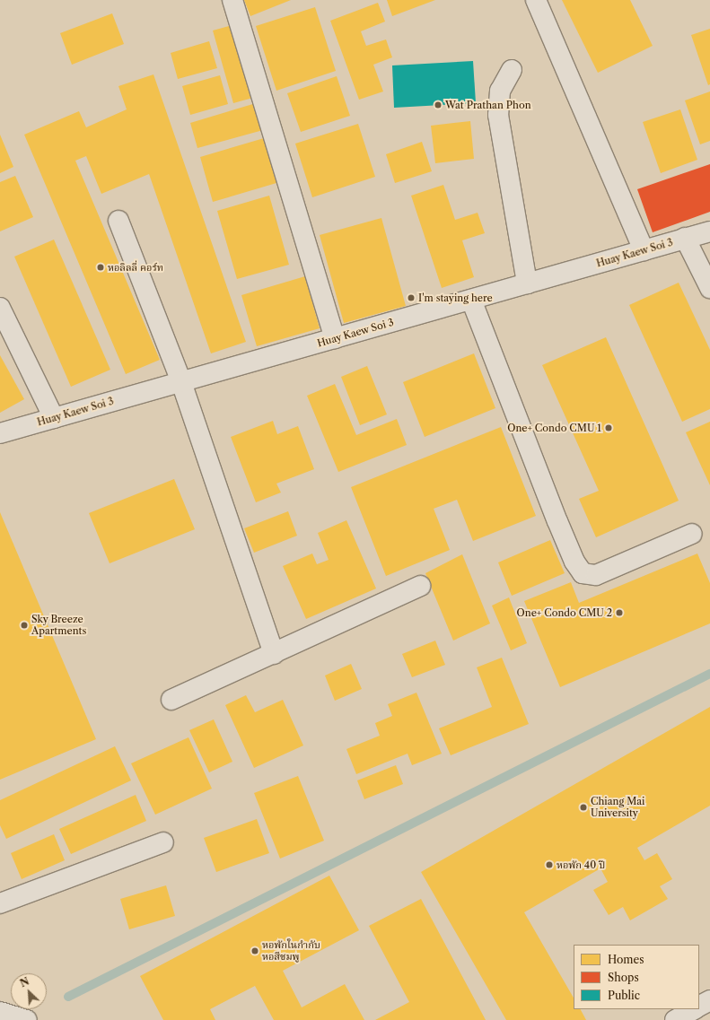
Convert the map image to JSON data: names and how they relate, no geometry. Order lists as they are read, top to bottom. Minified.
{"streets":{"street":["Huay Kaew Soi 3"]},"places":["Wat Prathan Phon","หอลิลลี่ คอร์ท","I'm staying here","One+ Condo CMU 1","One+ Condo CMU 2","Sky Breeze Apartments","Chiang Mai University","หอพัก 40 ปี","หอพักในกำกับ หอสีชมพู"],"legend":["Homes","Shops","Public"],"north":"top left"}
